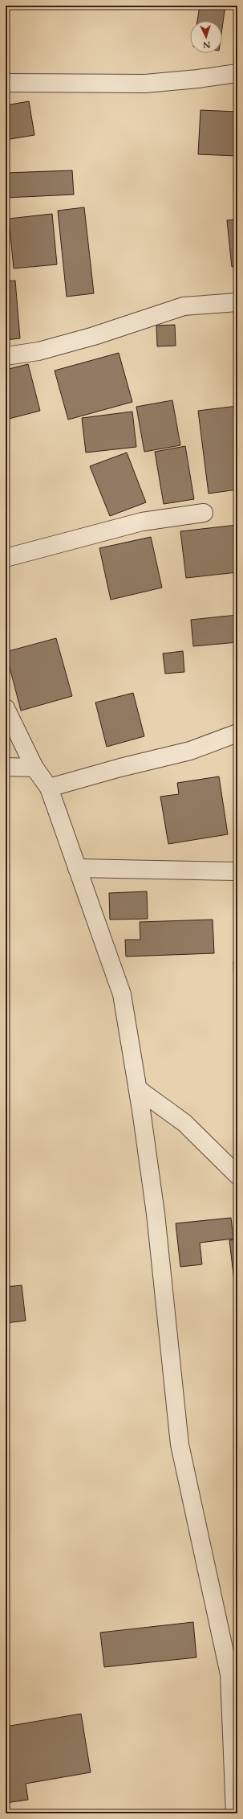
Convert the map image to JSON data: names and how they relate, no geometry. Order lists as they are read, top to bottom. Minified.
{"north":"bottom"}
